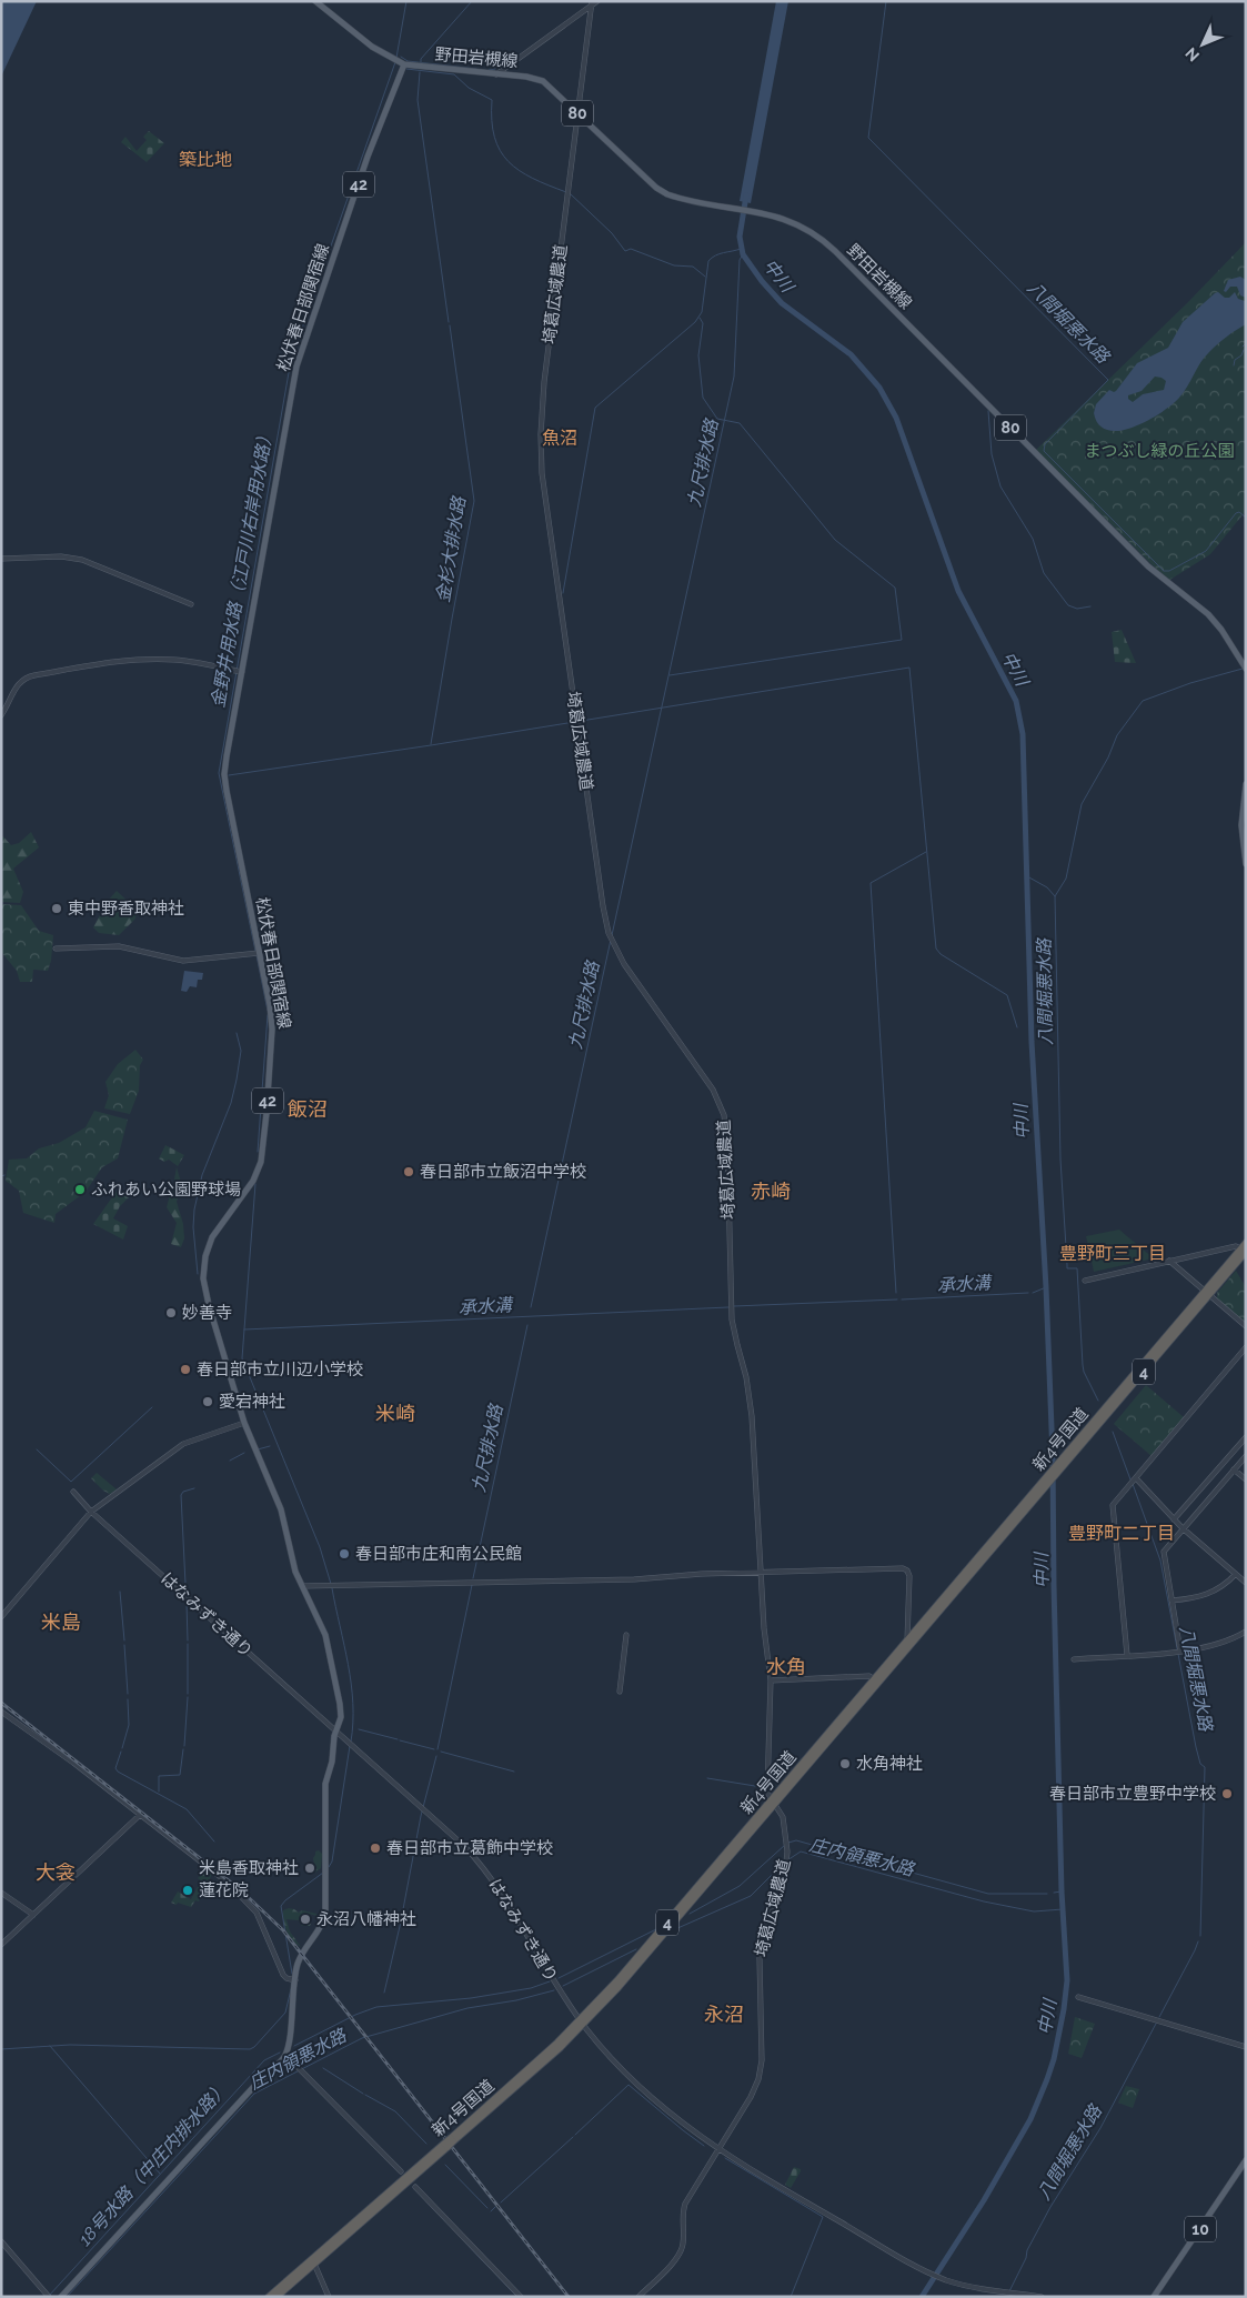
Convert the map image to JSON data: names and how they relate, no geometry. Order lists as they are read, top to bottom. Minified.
{"streets":{"highway":["4","新4号国道"],"main road":["野田岩槻線","80","42","松伏春日部関宿線","10"],"street":["埼葛広域農道","はなみずき通り"]},"crossings":[["野田岩槻線","埼葛広域農道"],["野田岩槻線","松伏春日部関宿線"],["埼葛広域農道","新4号国道"],["埼葛広域農道","はなみずき通り"],["松伏春日部関宿線","はなみずき通り"],["新4号国道","はなみずき通り"]],"districts":["築比地","魚沼","飯沼","赤崎","豊野町三丁目","米崎","豊野町二丁目","米島","水角","大衾","永沼"],"water":["中川","八間堀悪水路","九尺排水路","金杉大排水路","金野井用水路（江戸川右岸用水路）","承水溝","庄内領悪水路","18号水路（中庄内排水路）"],"parks":["まつぶし緑の丘公園"],"places":["東中野香取神社","春日部市立飯沼中学校","ふれあい公園野球場","妙善寺","春日部市立川辺小学校","愛宕神社","春日部市庄和南公民館","水角神社","春日部市立豊野中学校","春日部市立葛飾中学校","米島香取神社","蓮花院","永沼八幡神社"],"north":"bottom left"}
